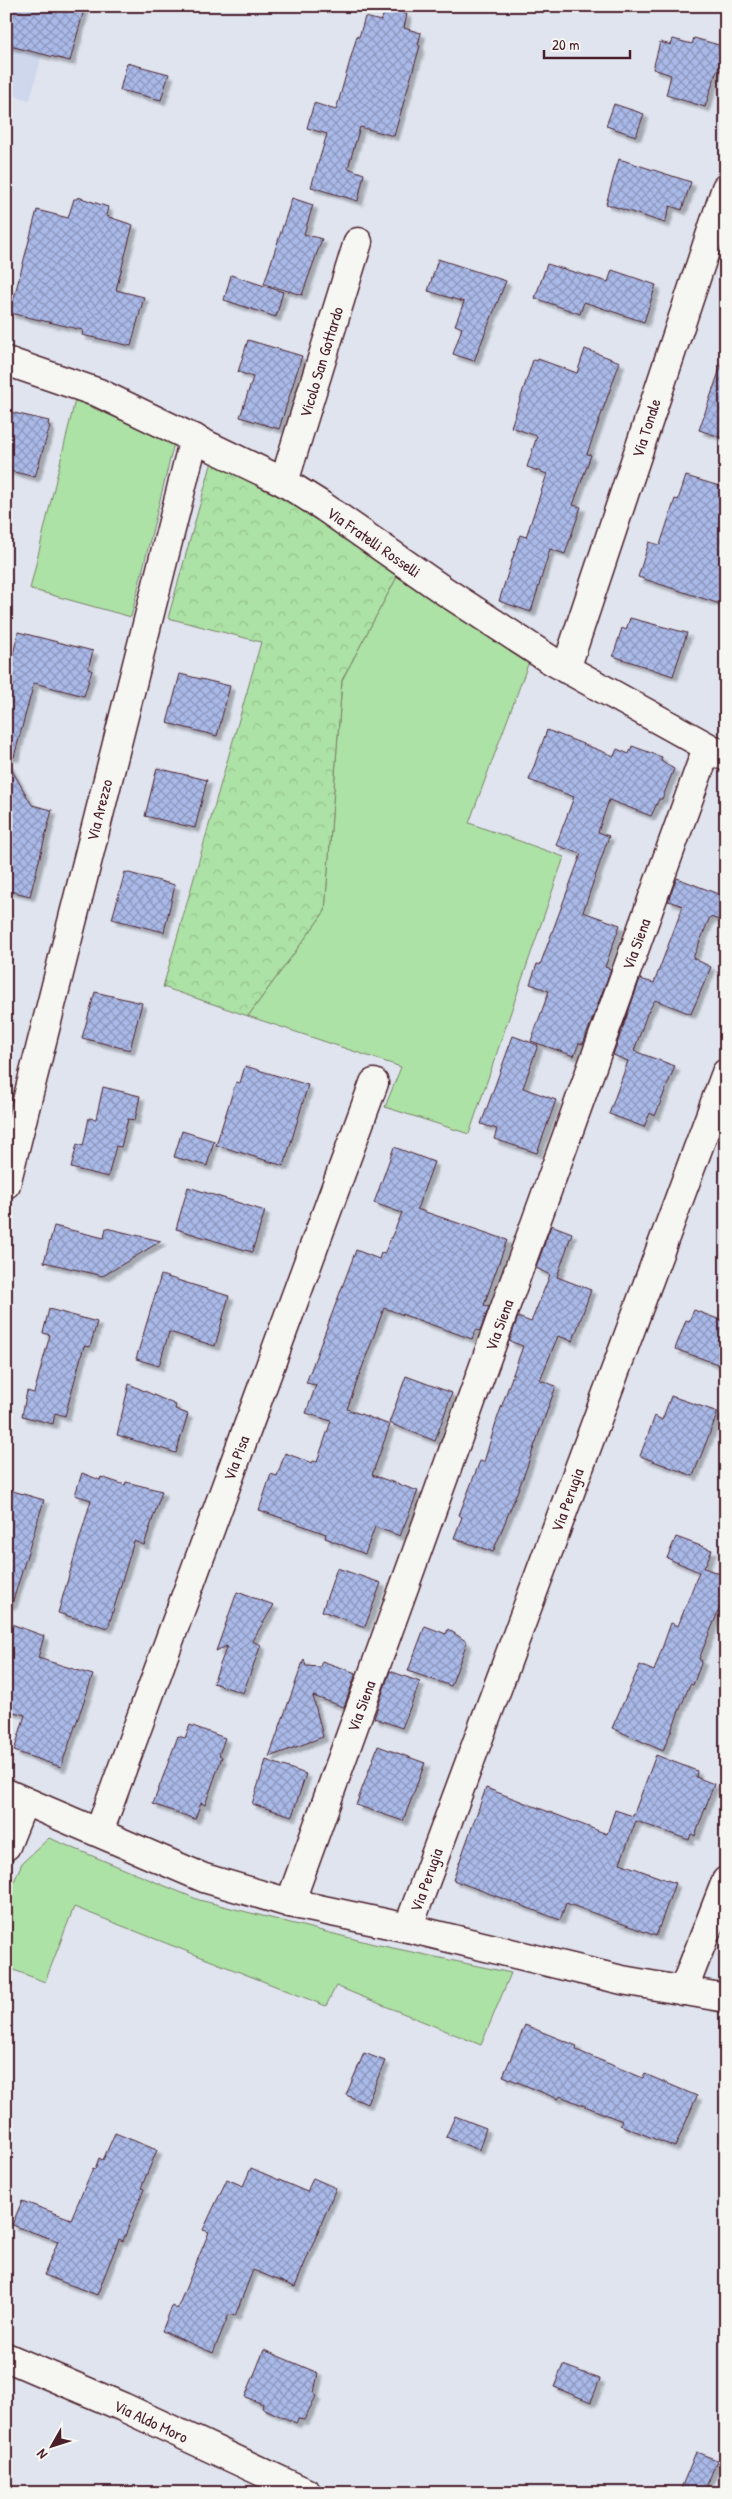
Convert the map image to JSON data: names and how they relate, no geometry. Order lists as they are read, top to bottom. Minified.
{"streets":{"street":["Vicolo San Gottardo","Via Tonale","Via Fratelli Rosselli","Via Arezzo","Via Siena","Via Pisa","Via Perugia","Via Aldo Moro"]},"crossings":[["Vicolo San Gottardo","Via Fratelli Rosselli"],["Via Tonale","Via Fratelli Rosselli"],["Via Fratelli Rosselli","Via Arezzo"],["Via Fratelli Rosselli","Via Siena"]],"scale_bar":"20 m","north":"bottom left"}
